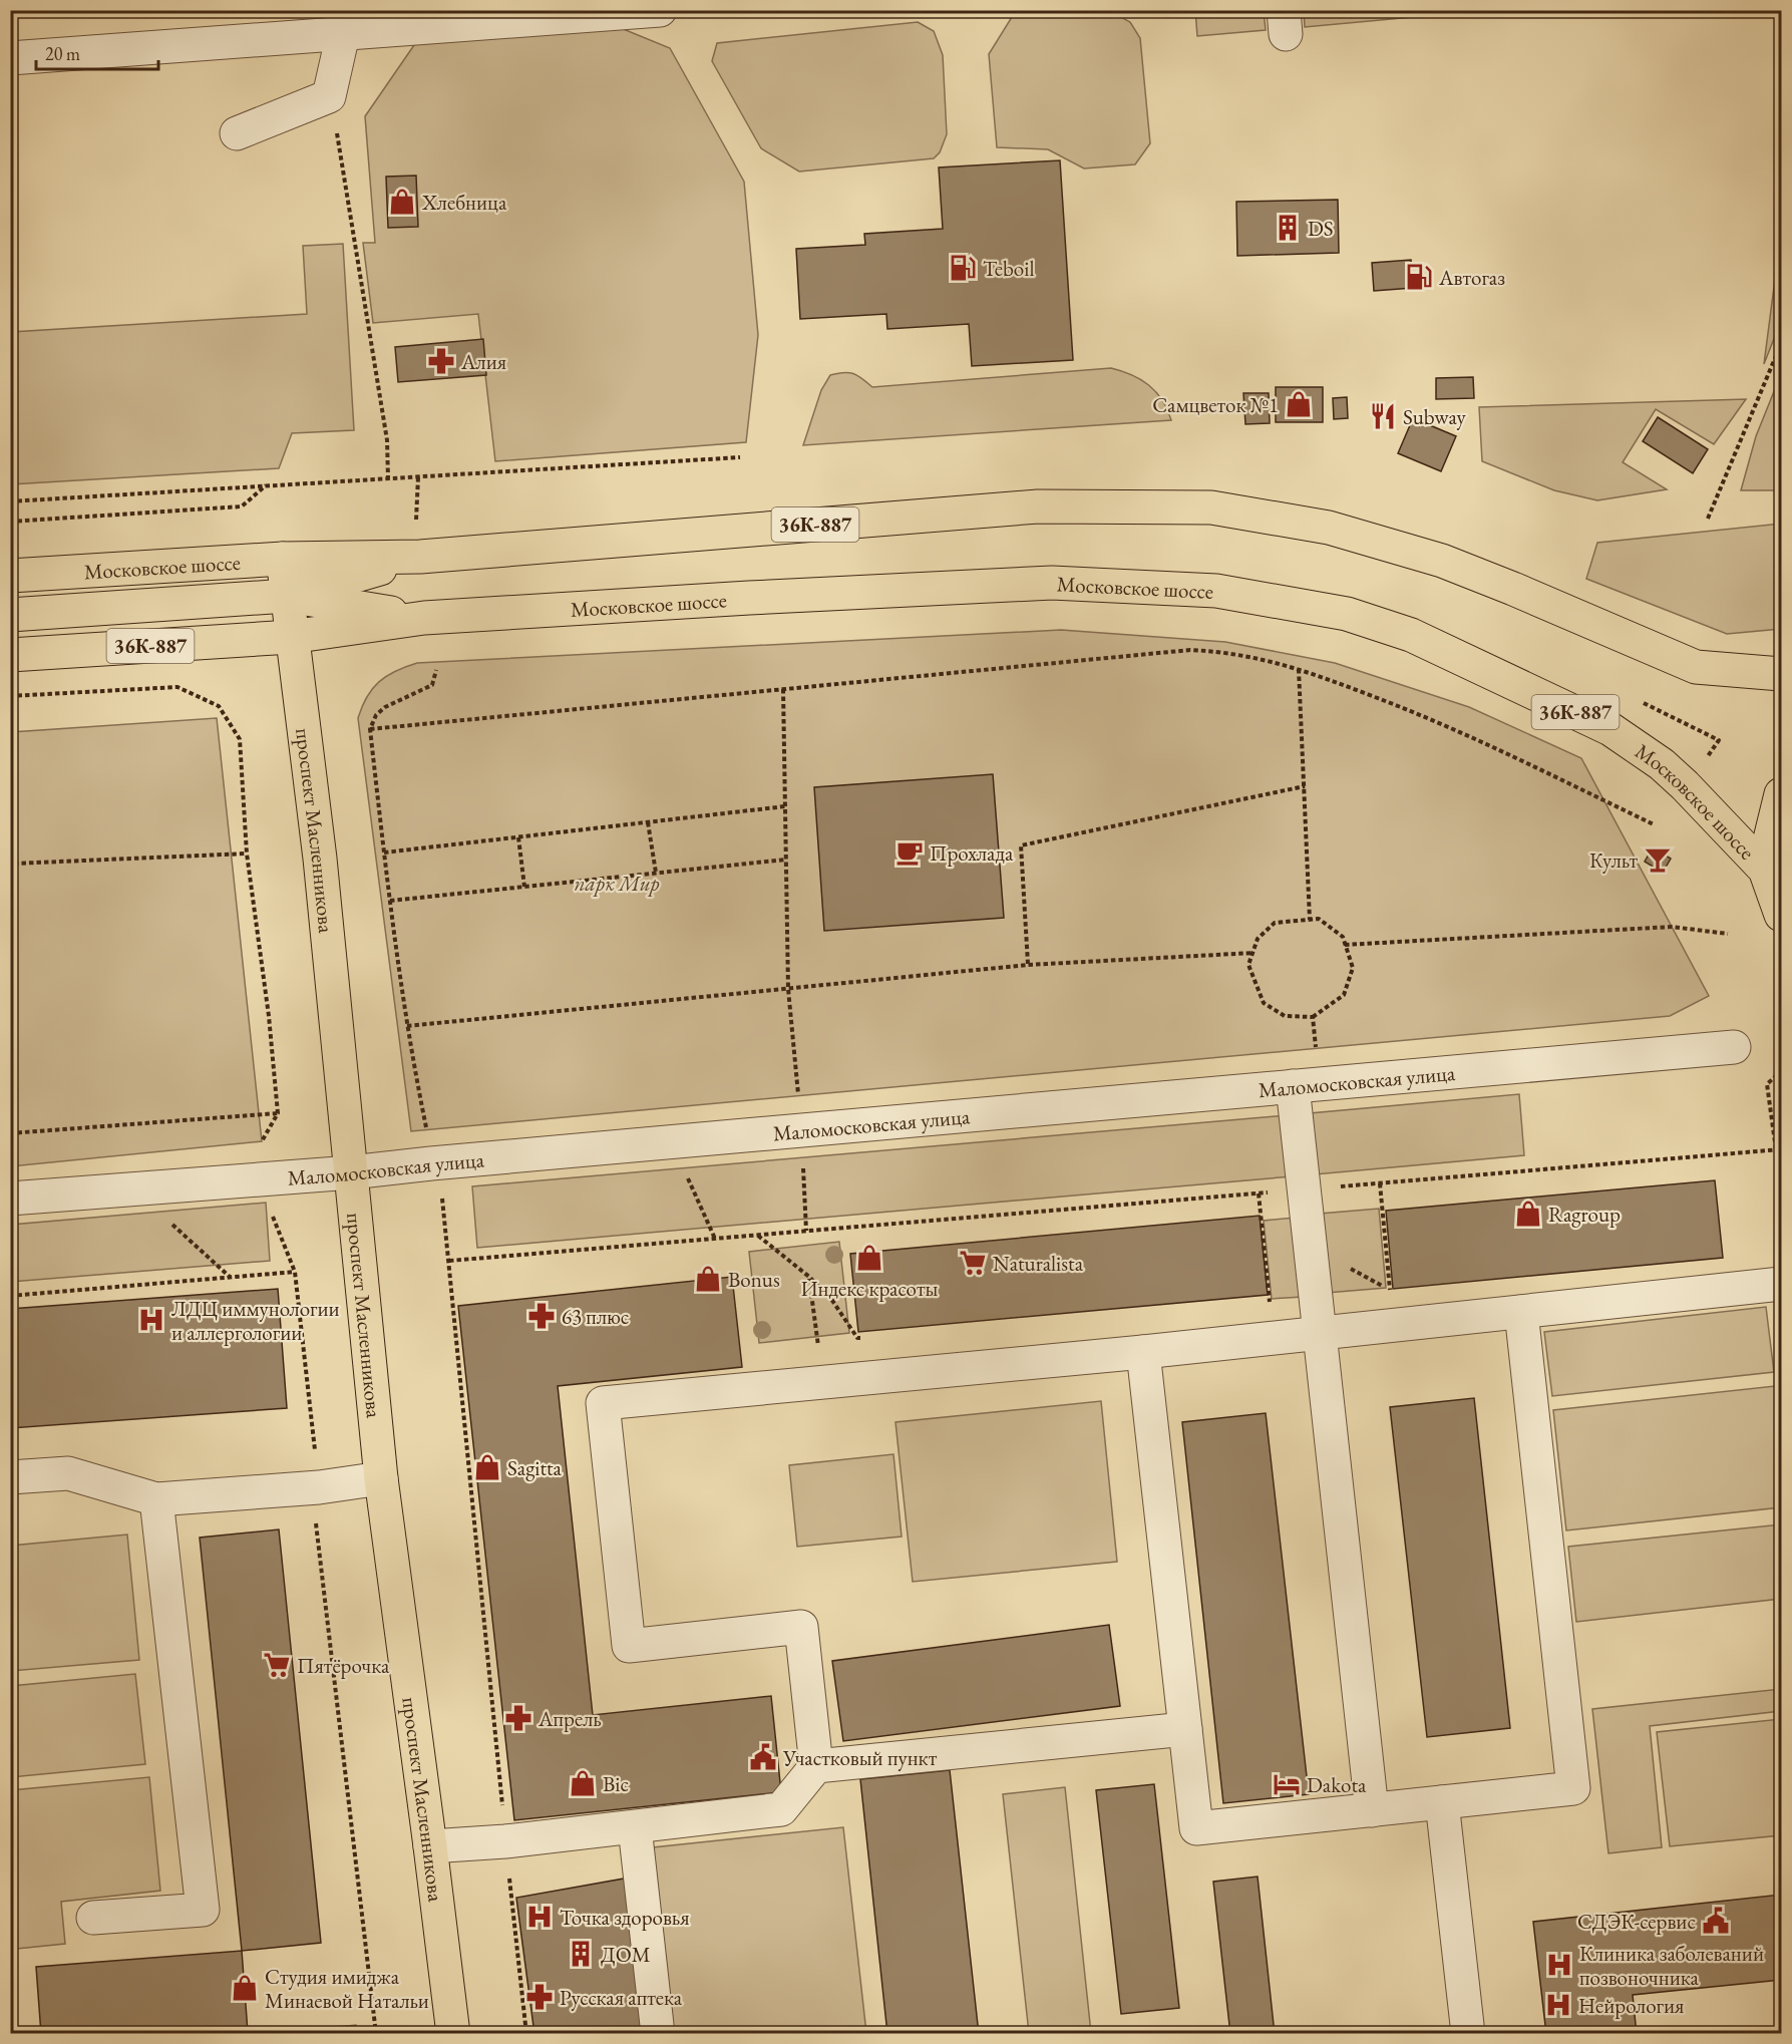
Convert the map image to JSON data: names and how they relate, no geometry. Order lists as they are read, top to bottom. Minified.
{"streets":{"main road":["36К-887","Московское шоссе","проспект Масленникова"],"street":["Маломосковская улица"]},"crossings":[["Московское шоссе","проспект Масленникова"],["проспект Масленникова","Маломосковская улица"]],"parks":["парк Мир"],"places":{"shop":["Хлебница","Самцветок №1","Ragroup","Индекс красоты","Bonus","Sagitta","Bic","Студия имиджа Минаевой Натальи"],"building":["DS","ДОМ"],"fuel station":["Teboil","Автогаз"],"pharmacy":["Алия","63 плюс","Апрель","Русская аптека"],"restaurant":["Subway"],"cafe":["Прохлада"],"bar":["Культ"],"supermarket":["Naturalista","Пятёрочка"],"hospital":["ЛДЦ иммунологии и аллергологии","Точка здоровья","Клиника заболеваний позвоночника","Нейрология"],"public building":["Участковый пункт","СДЭК-сервис"],"hotel":["Dakota"]},"scale_bar":"20 m"}
